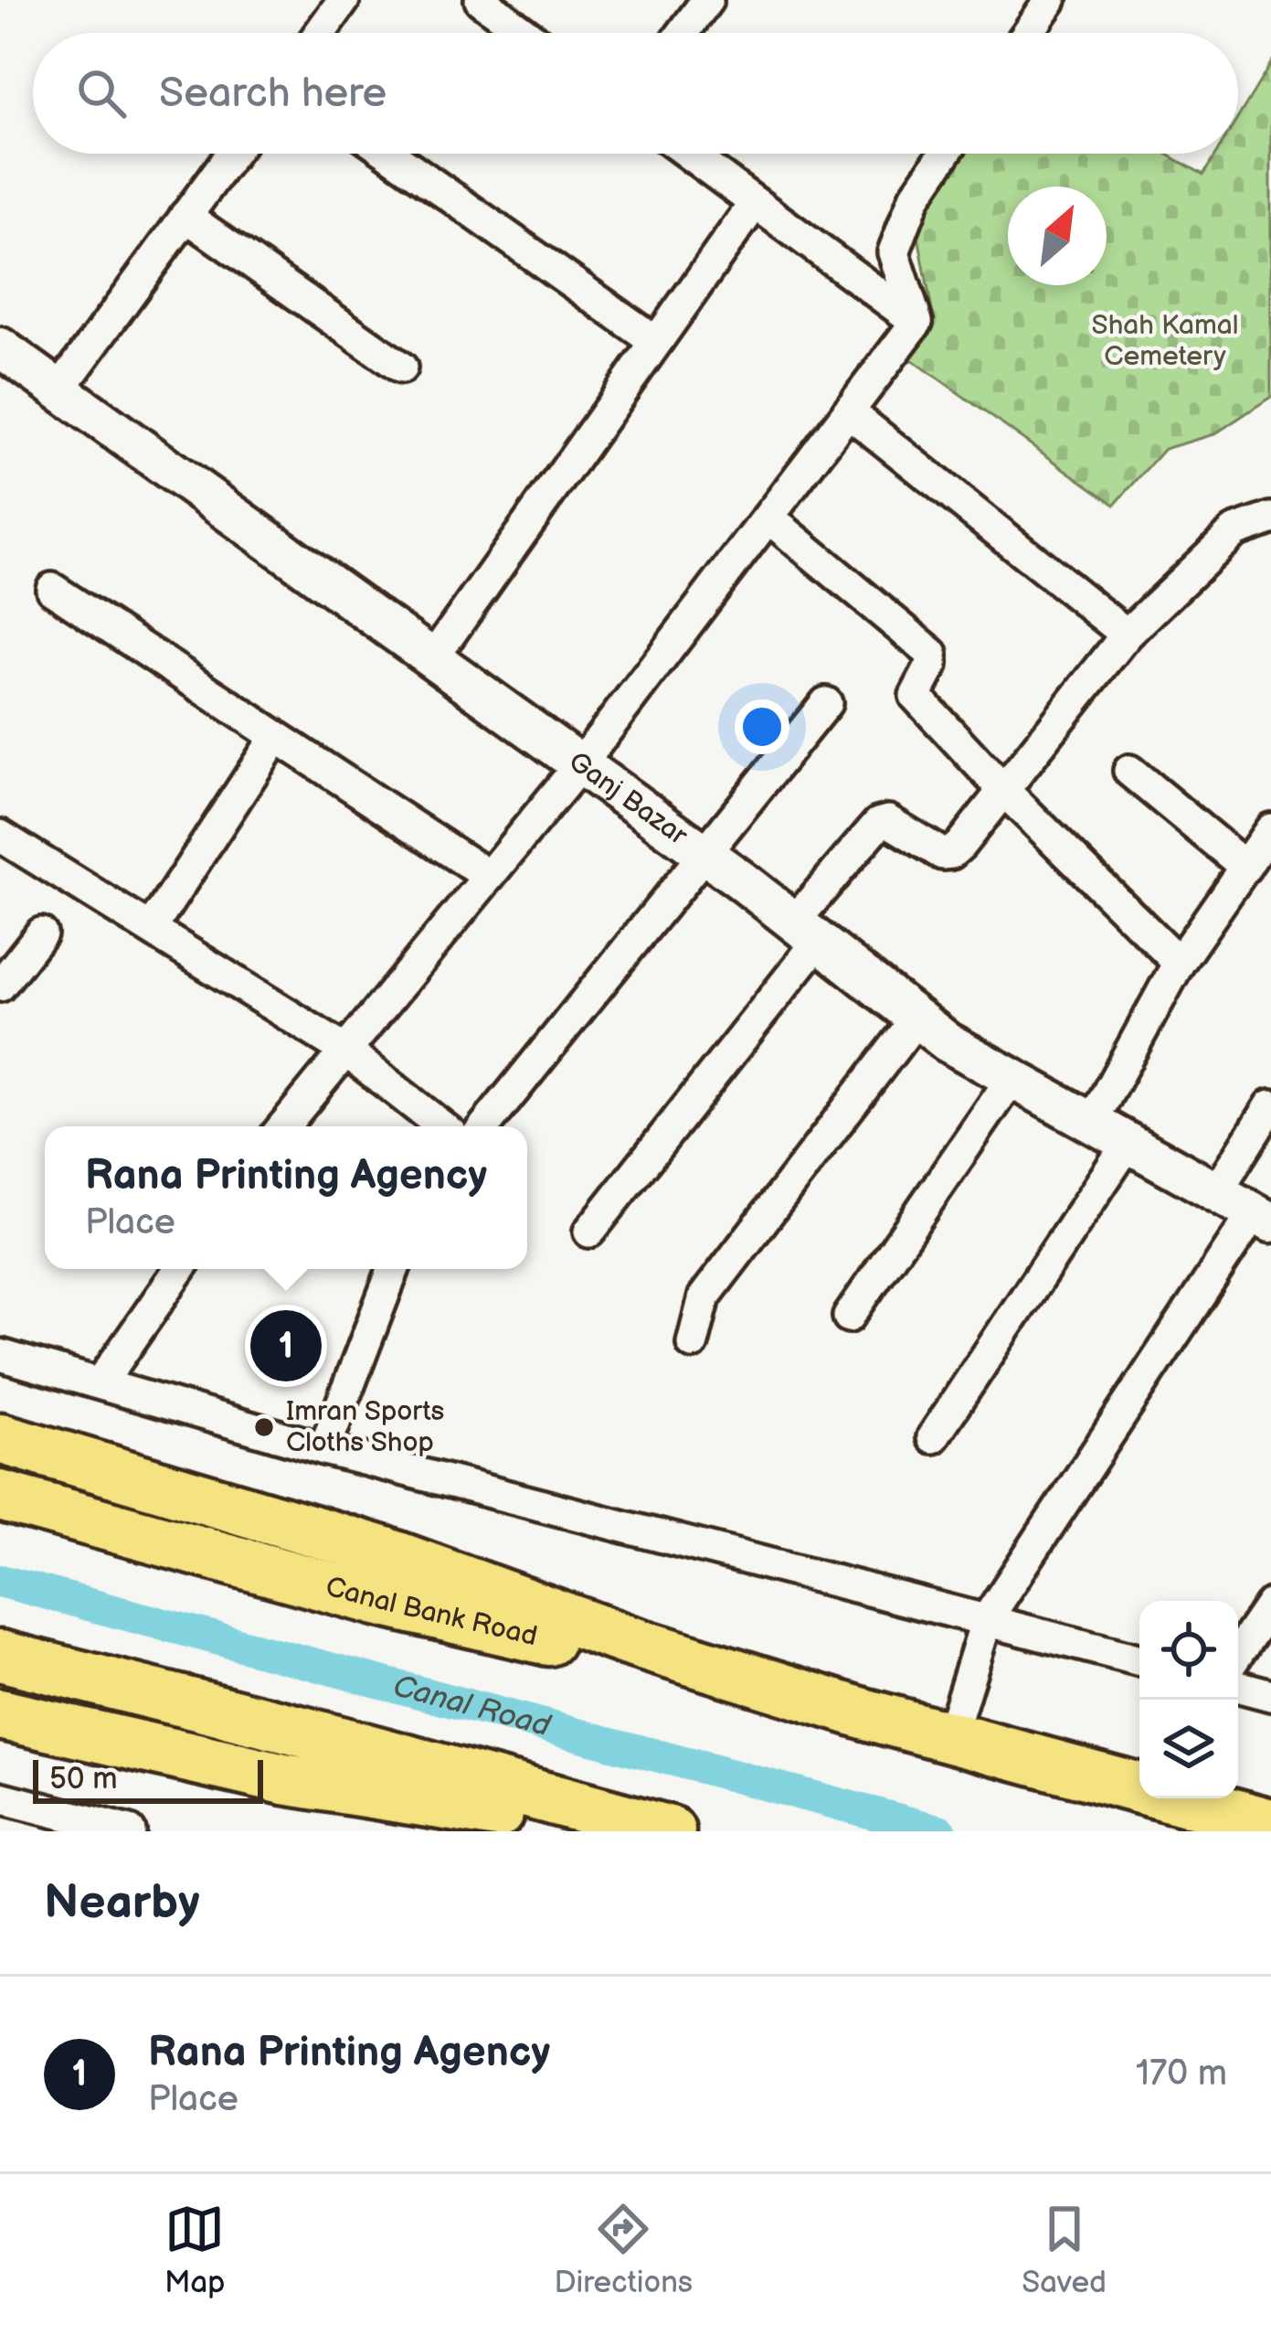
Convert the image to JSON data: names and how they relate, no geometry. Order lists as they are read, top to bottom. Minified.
{"streets":{"highway":["Canal Bank Road"],"street":["Ganj Bazar"]},"water":["Canal Road"],"parks":["Shah Kamal Cemetery"],"places":["Imran Sports Cloths Shop"],"scale_bar":"50 m","north":"top right","page":{"search":"Search here","popup":["Rana Printing Agency","Place"],"pins":"1","scale":"50 m","heading":"Nearby","list":[{"mark":"1","name":"Rana Printing Agency","note":"Place","value":"170 m"}],"nav":["Map","Directions","Saved"]}}
